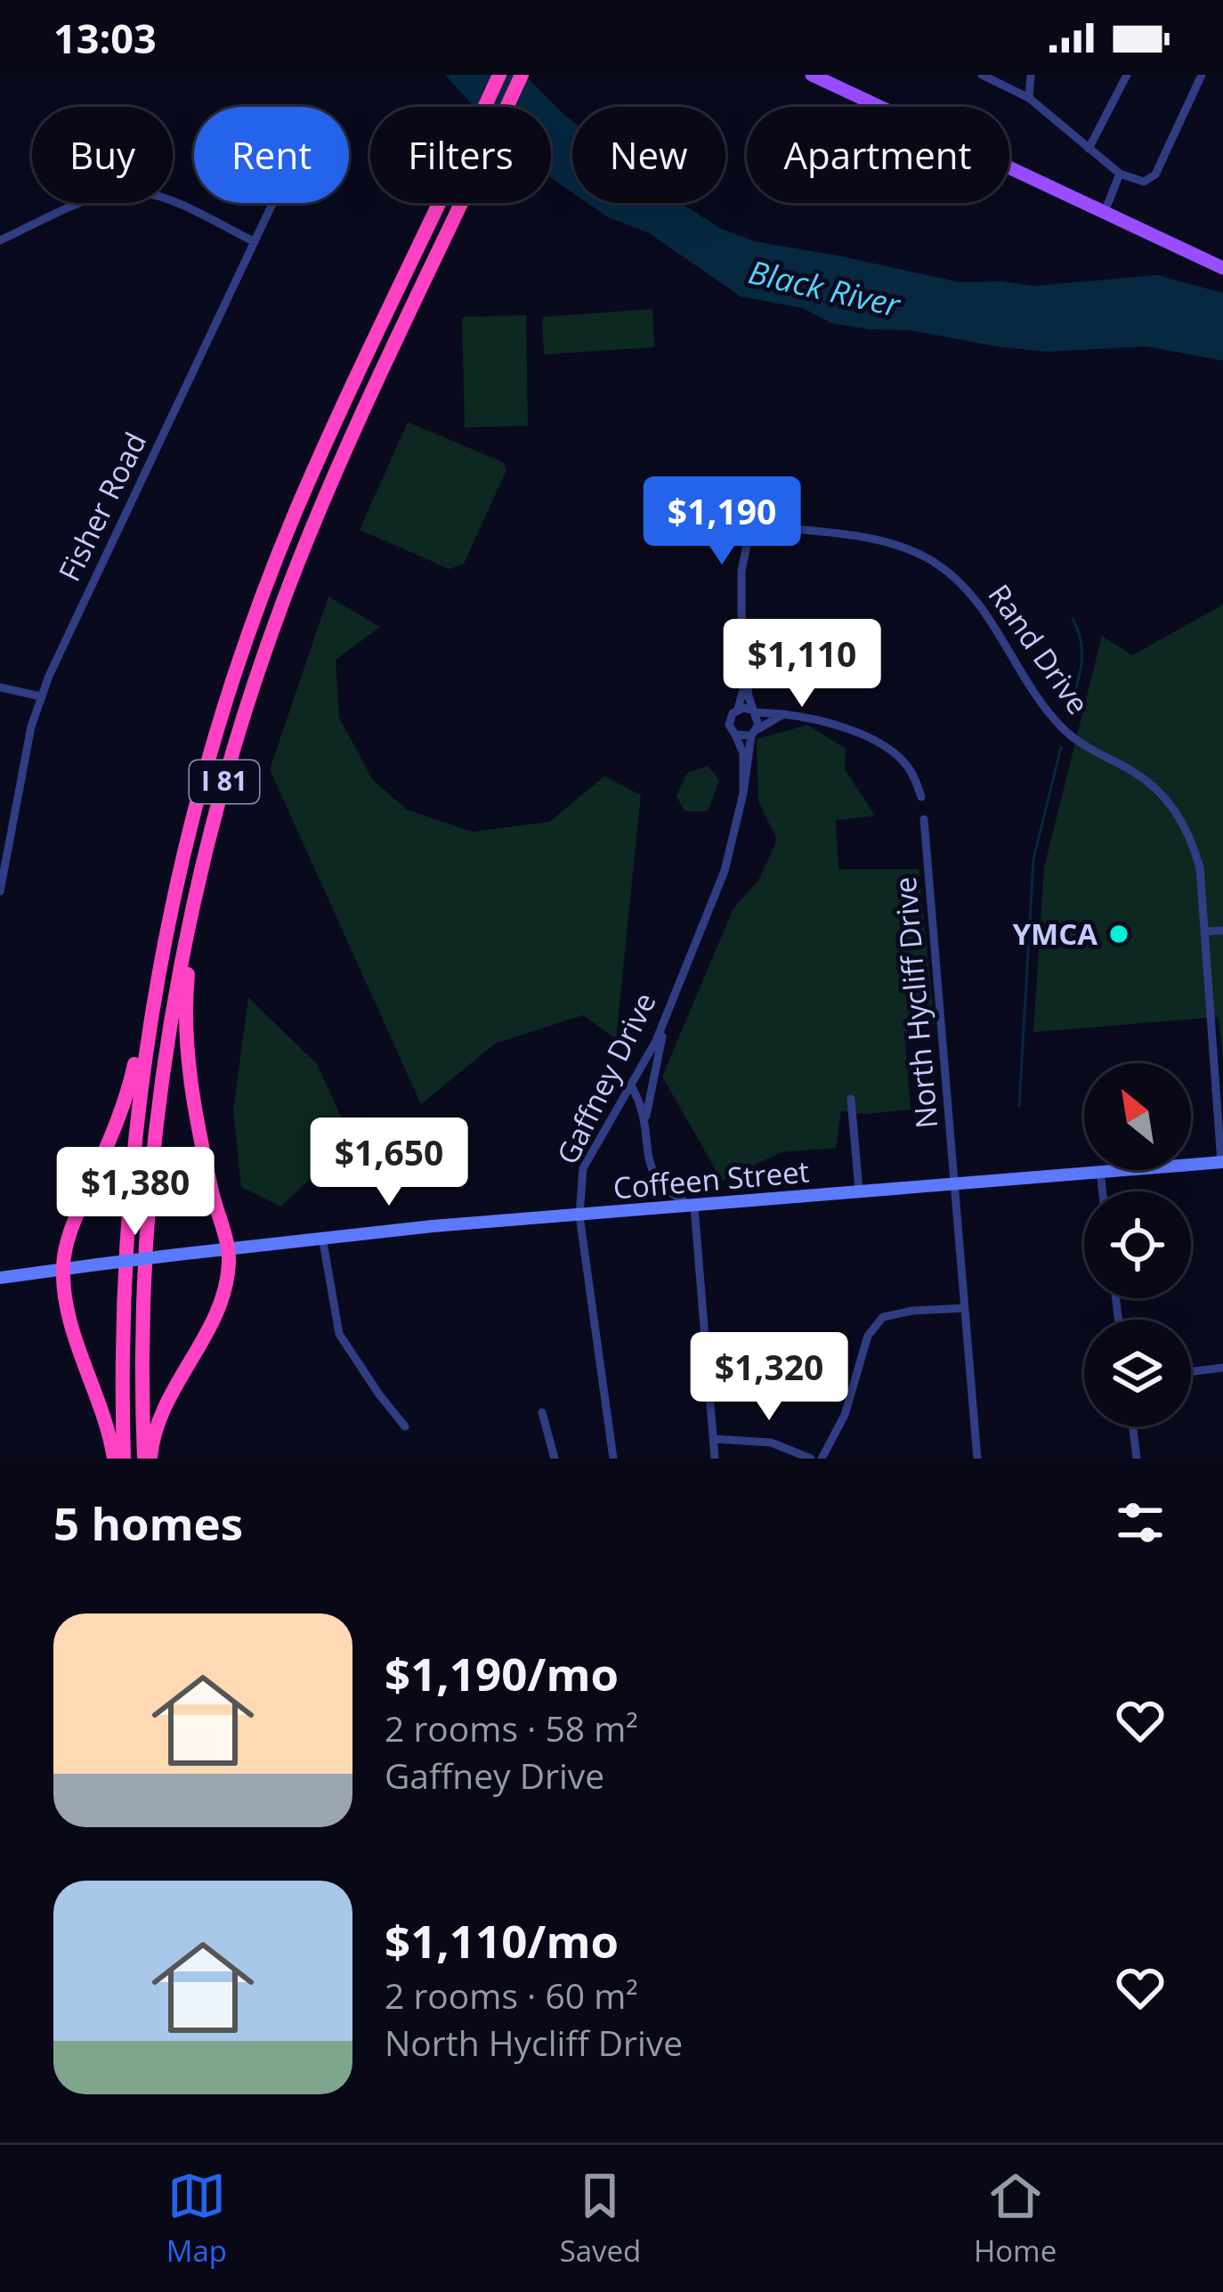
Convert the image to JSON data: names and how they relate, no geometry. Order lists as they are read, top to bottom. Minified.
{"streets":{"highway":["I 81"],"main road":["Coffeen Street"],"street":["Fisher Road","Rand Drive","North Hycliff Drive","Gaffney Drive"]},"crossings":[["Rand Drive","Coffeen Street"],["North Hycliff Drive","Coffeen Street"],["Gaffney Drive","Coffeen Street"]],"water":["Black River"],"places":["YMCA"],"north":"top left","page":{"status":"13:03","chip":["Buy","Rent","Filters","New","Apartment"],"price":["$1,190","$1,110","$1,650","$1,380","$1,320"],"heading":"5 homes","list":[{"name":"$1,190/mo","note":"2 rooms · 58 m² · Gaffney Drive"},{"name":"$1,110/mo","note":"2 rooms · 60 m² · North Hycliff Drive"}],"tabs":["Map","Saved","Home"]}}
